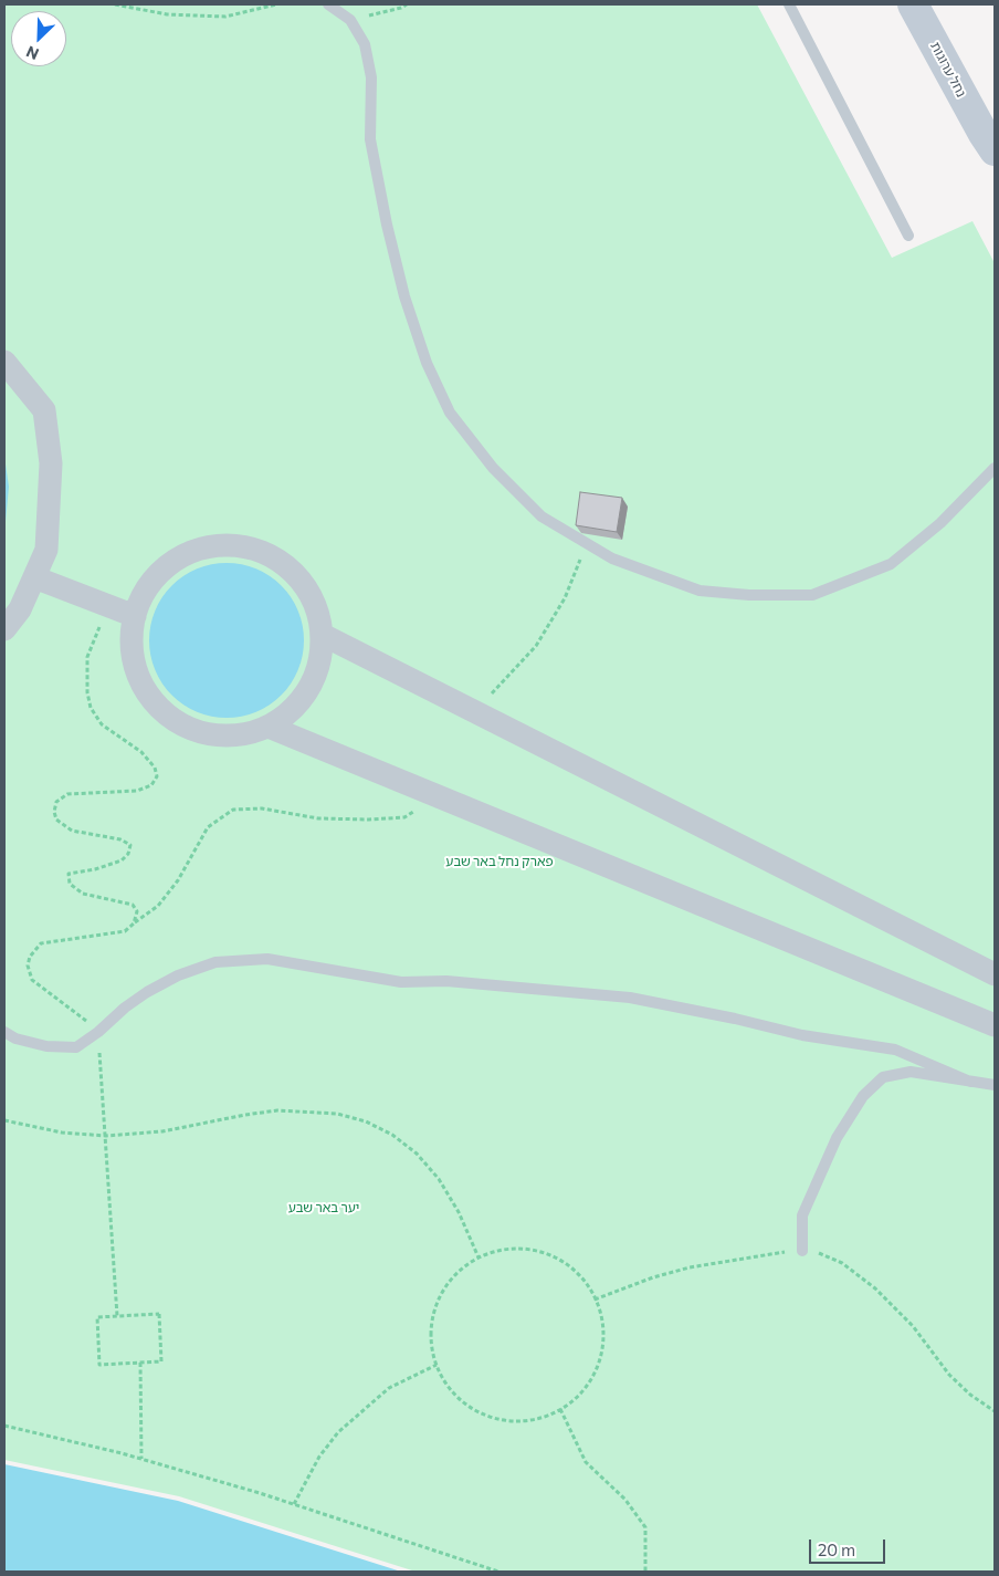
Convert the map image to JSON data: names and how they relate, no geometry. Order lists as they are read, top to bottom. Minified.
{"streets":{"street":["נחל ערוגות"]},"parks":["פארק נחל באר שבע","יער באר שבע"],"scale_bar":"20 m","north":"bottom left"}
